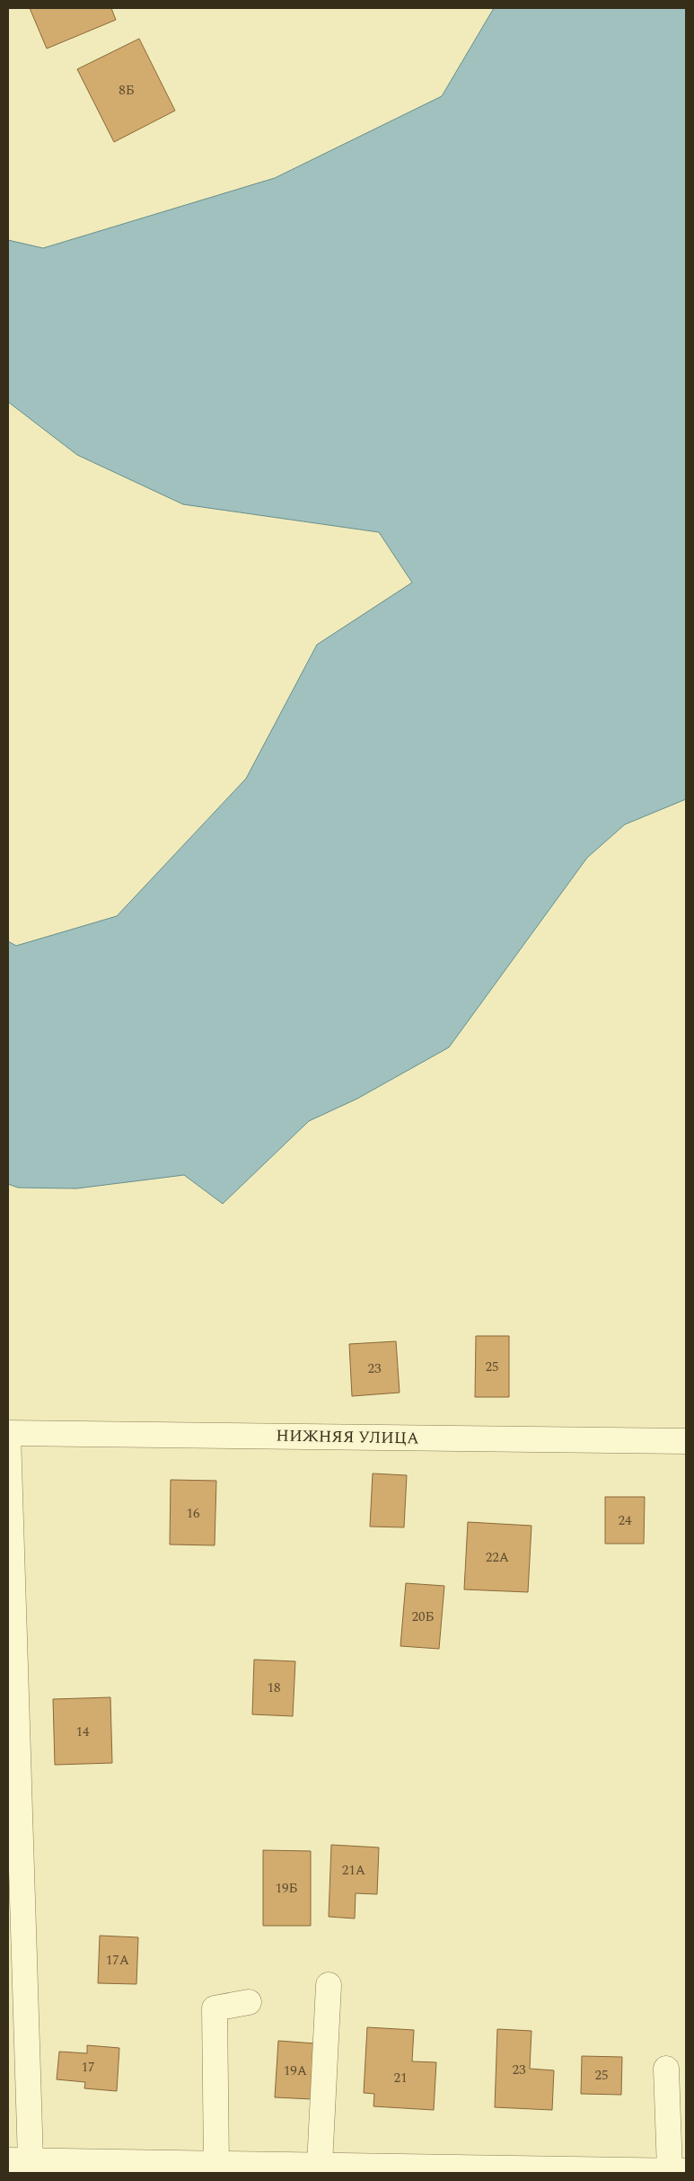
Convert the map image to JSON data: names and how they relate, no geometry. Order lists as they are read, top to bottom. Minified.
{"streets":{"street":["НИЖНЯЯ УЛИЦА"]},"house_numbers":["8Б","25","23","16","24","22А","20Б","18","14","21А","19Б","17А","17","23","19А","25","21"]}
